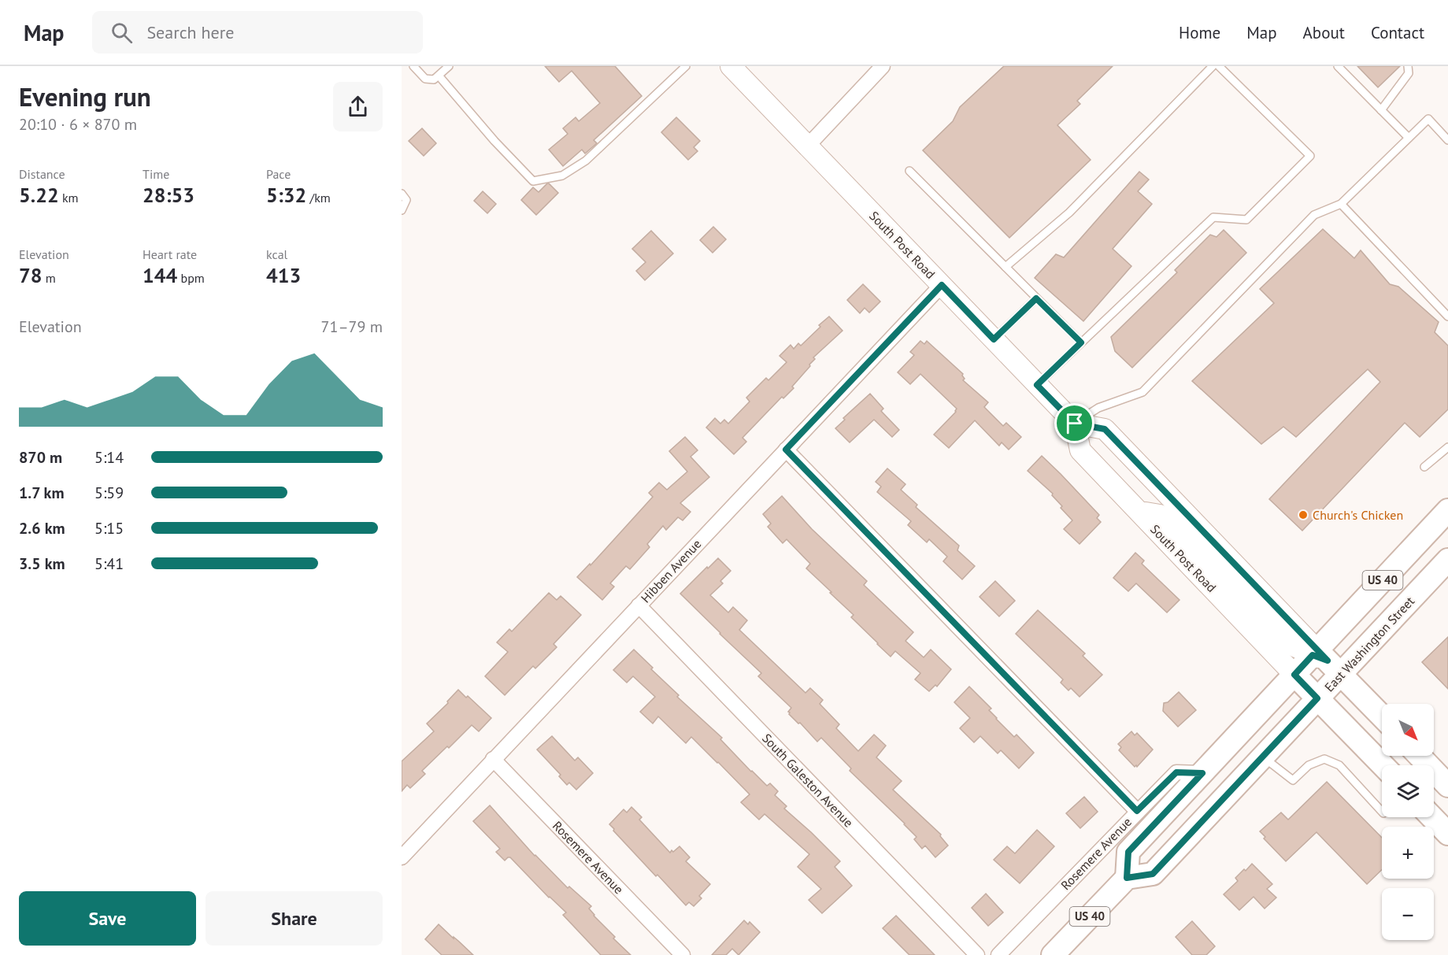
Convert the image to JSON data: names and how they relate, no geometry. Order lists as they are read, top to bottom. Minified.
{"streets":{"main road":["South Post Road","US 40","East Washington Street"],"street":["Hibben Avenue","South Galeston Avenue","Rosemere Avenue"]},"crossings":[["South Post Road","Hibben Avenue"],["South Post Road","East Washington Street"],["Hibben Avenue","South Galeston Avenue"],["Hibben Avenue","Rosemere Avenue"],["US 40","East Washington Street"],["East Washington Street","Rosemere Avenue"]],"places":["Church's Chicken"],"north":"bottom right","page":{"header":"Map","search":"Search here","nav":["Home","Map","About","Contact"],"heading":["Evening run","20:10 · 6 × 870 m"],"stats":[["Distance","5.22 km"],["Time","28:53"],["Pace","5:32 /km"],["Elevation","78 m"],["Heart rate","144 bpm"],["kcal","413"]],"chart":["Elevation","71–79 m"],"list":[{"name":"870 m","note":"5:14"},{"name":"1.7 km","note":"5:59"},{"name":"2.6 km","note":"5:15"},{"name":"3.5 km","note":"5:41"}],"map_buttons":["+","−"],"buttons":["Save","Share"]}}
